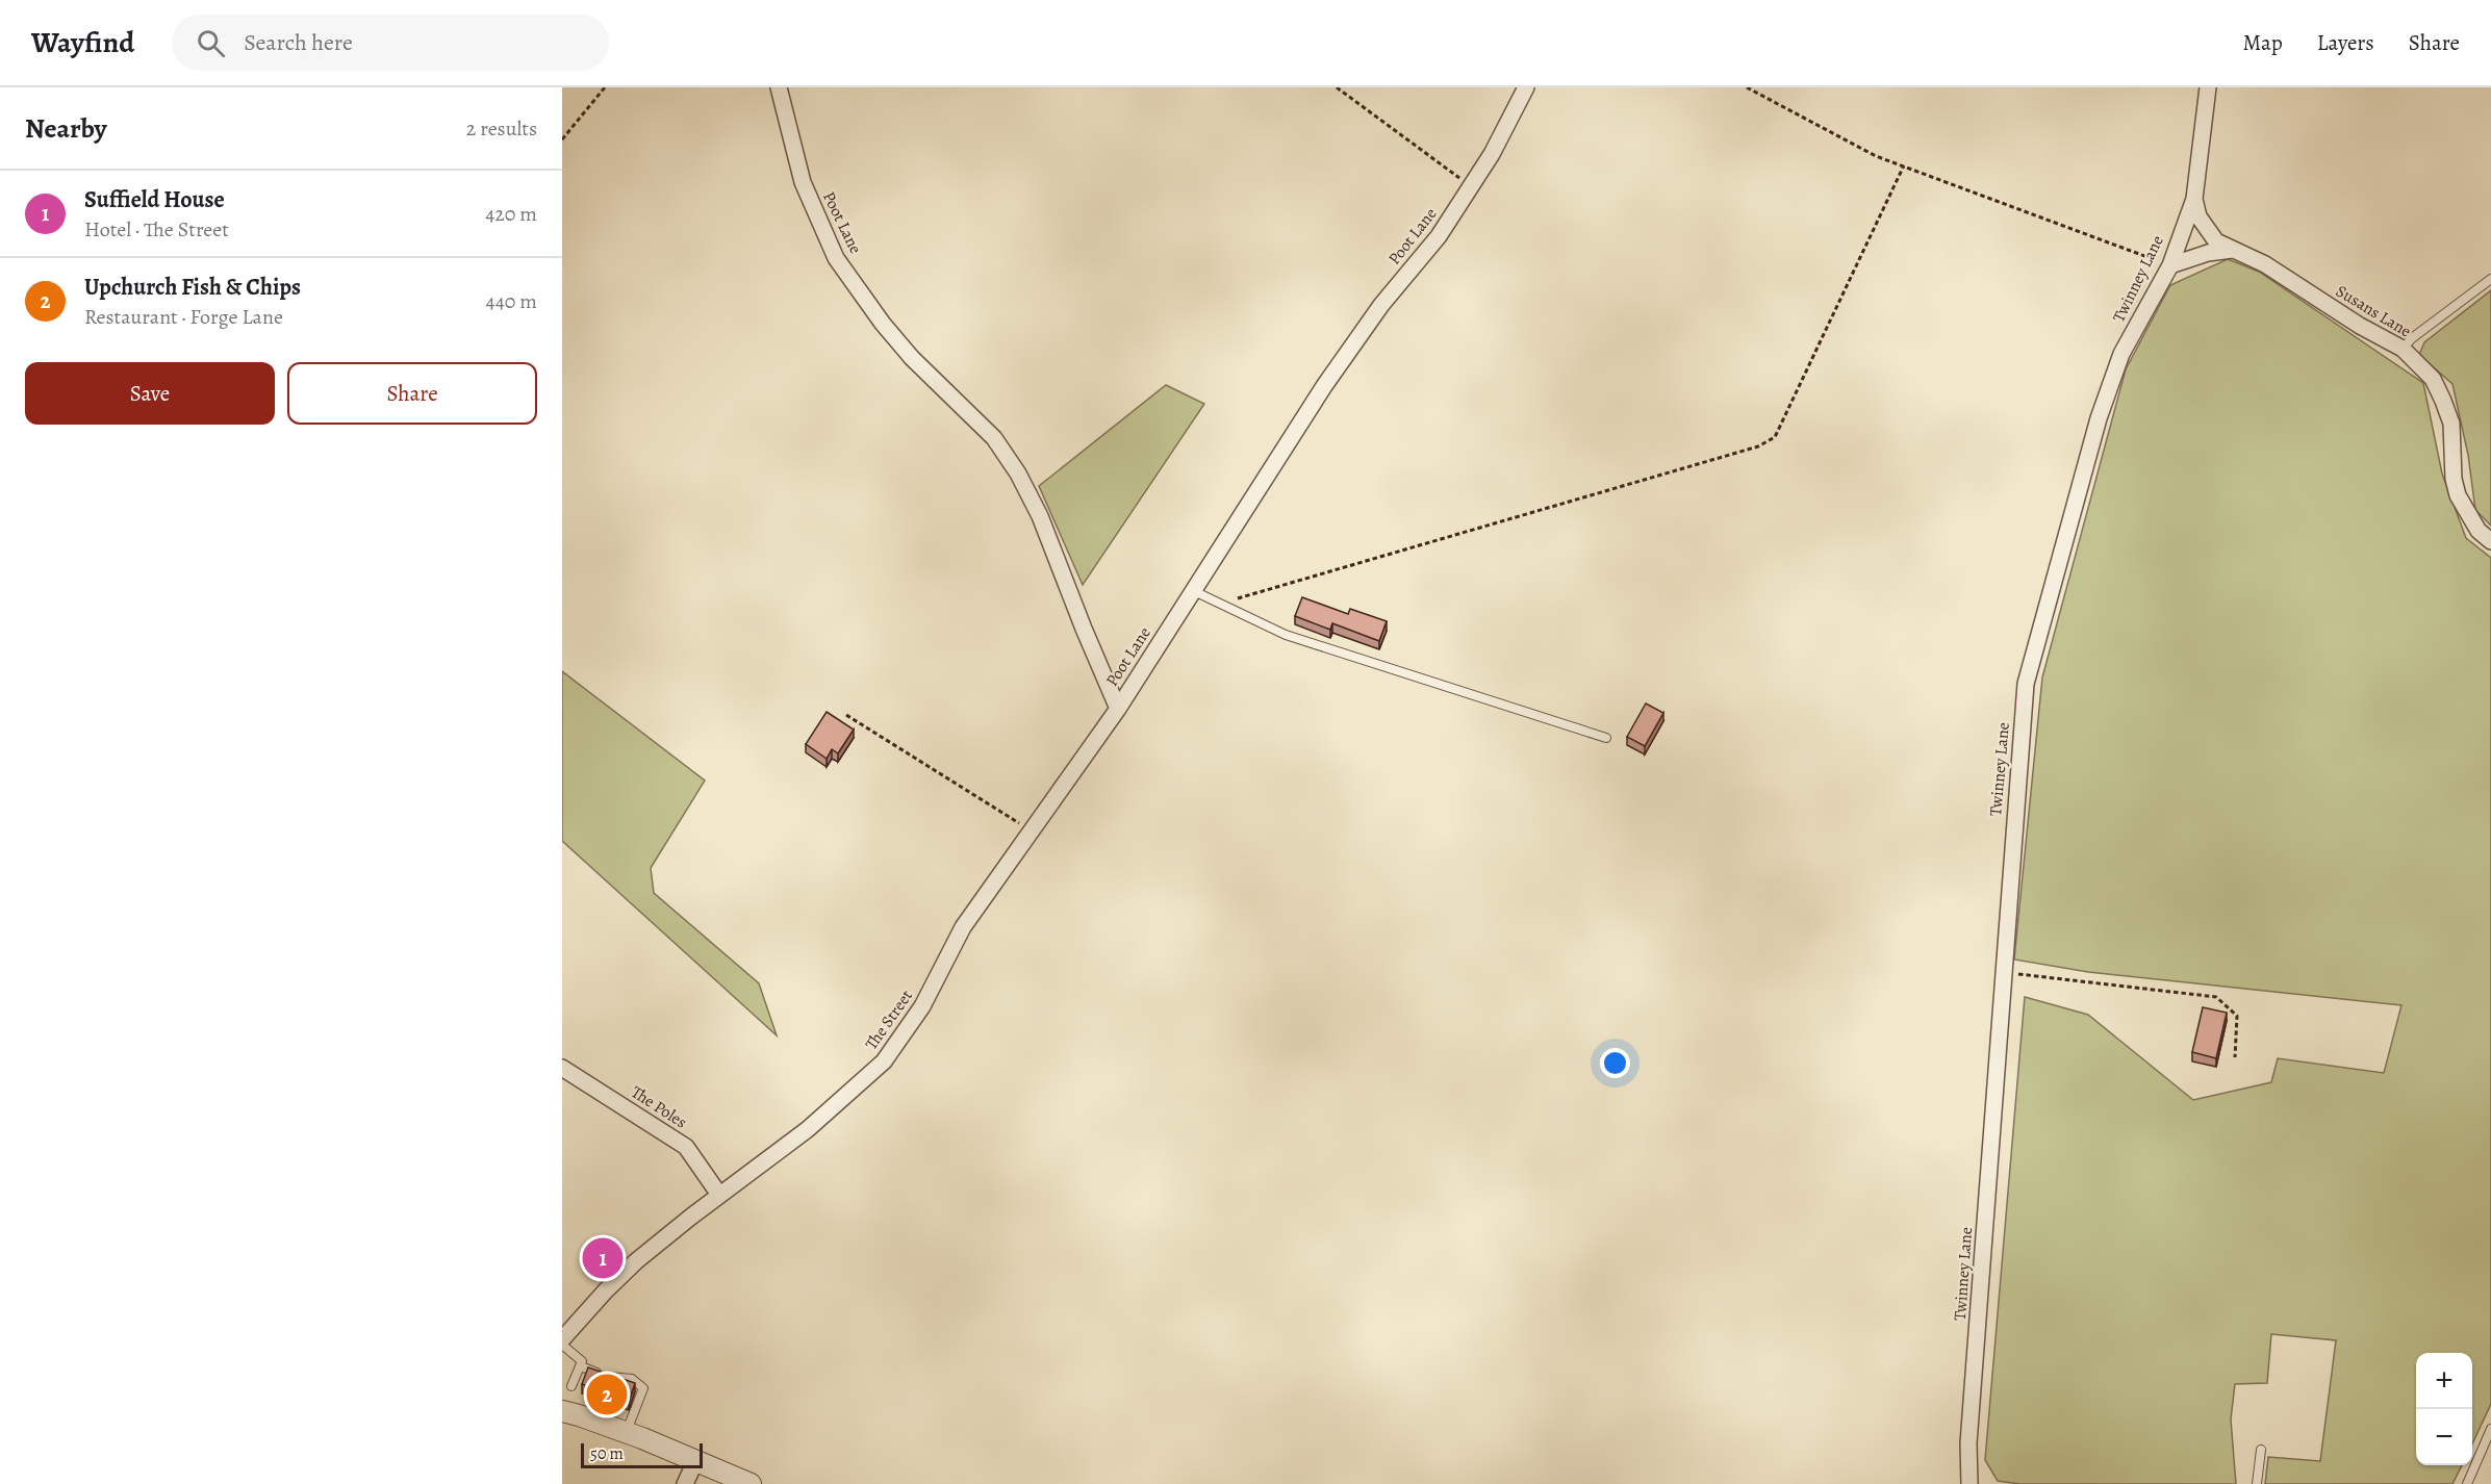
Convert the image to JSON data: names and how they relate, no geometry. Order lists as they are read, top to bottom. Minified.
{"streets":{"street":["Poot Lane","Twinney Lane","Susans Lane","The Street","The Poles"]},"crossings":[["Poot Lane","The Street"],["Twinney Lane","Susans Lane"],["The Street","The Poles"]],"scale_bar":"50 m","page":{"header":"Wayfind","search":"Search here","nav":["Map","Layers","Share"],"heading":["Nearby","2 results"],"list":[{"mark":"1","name":"Suffield House","note":"Hotel · The Street","value":"420 m"},{"mark":"2","name":"Upchurch Fish & Chips","note":"Restaurant · Forge Lane","value":"440 m"}],"buttons":["Save","Share"],"pins":["1","2"],"map_buttons":["+","−"],"scale":"50 m"}}
